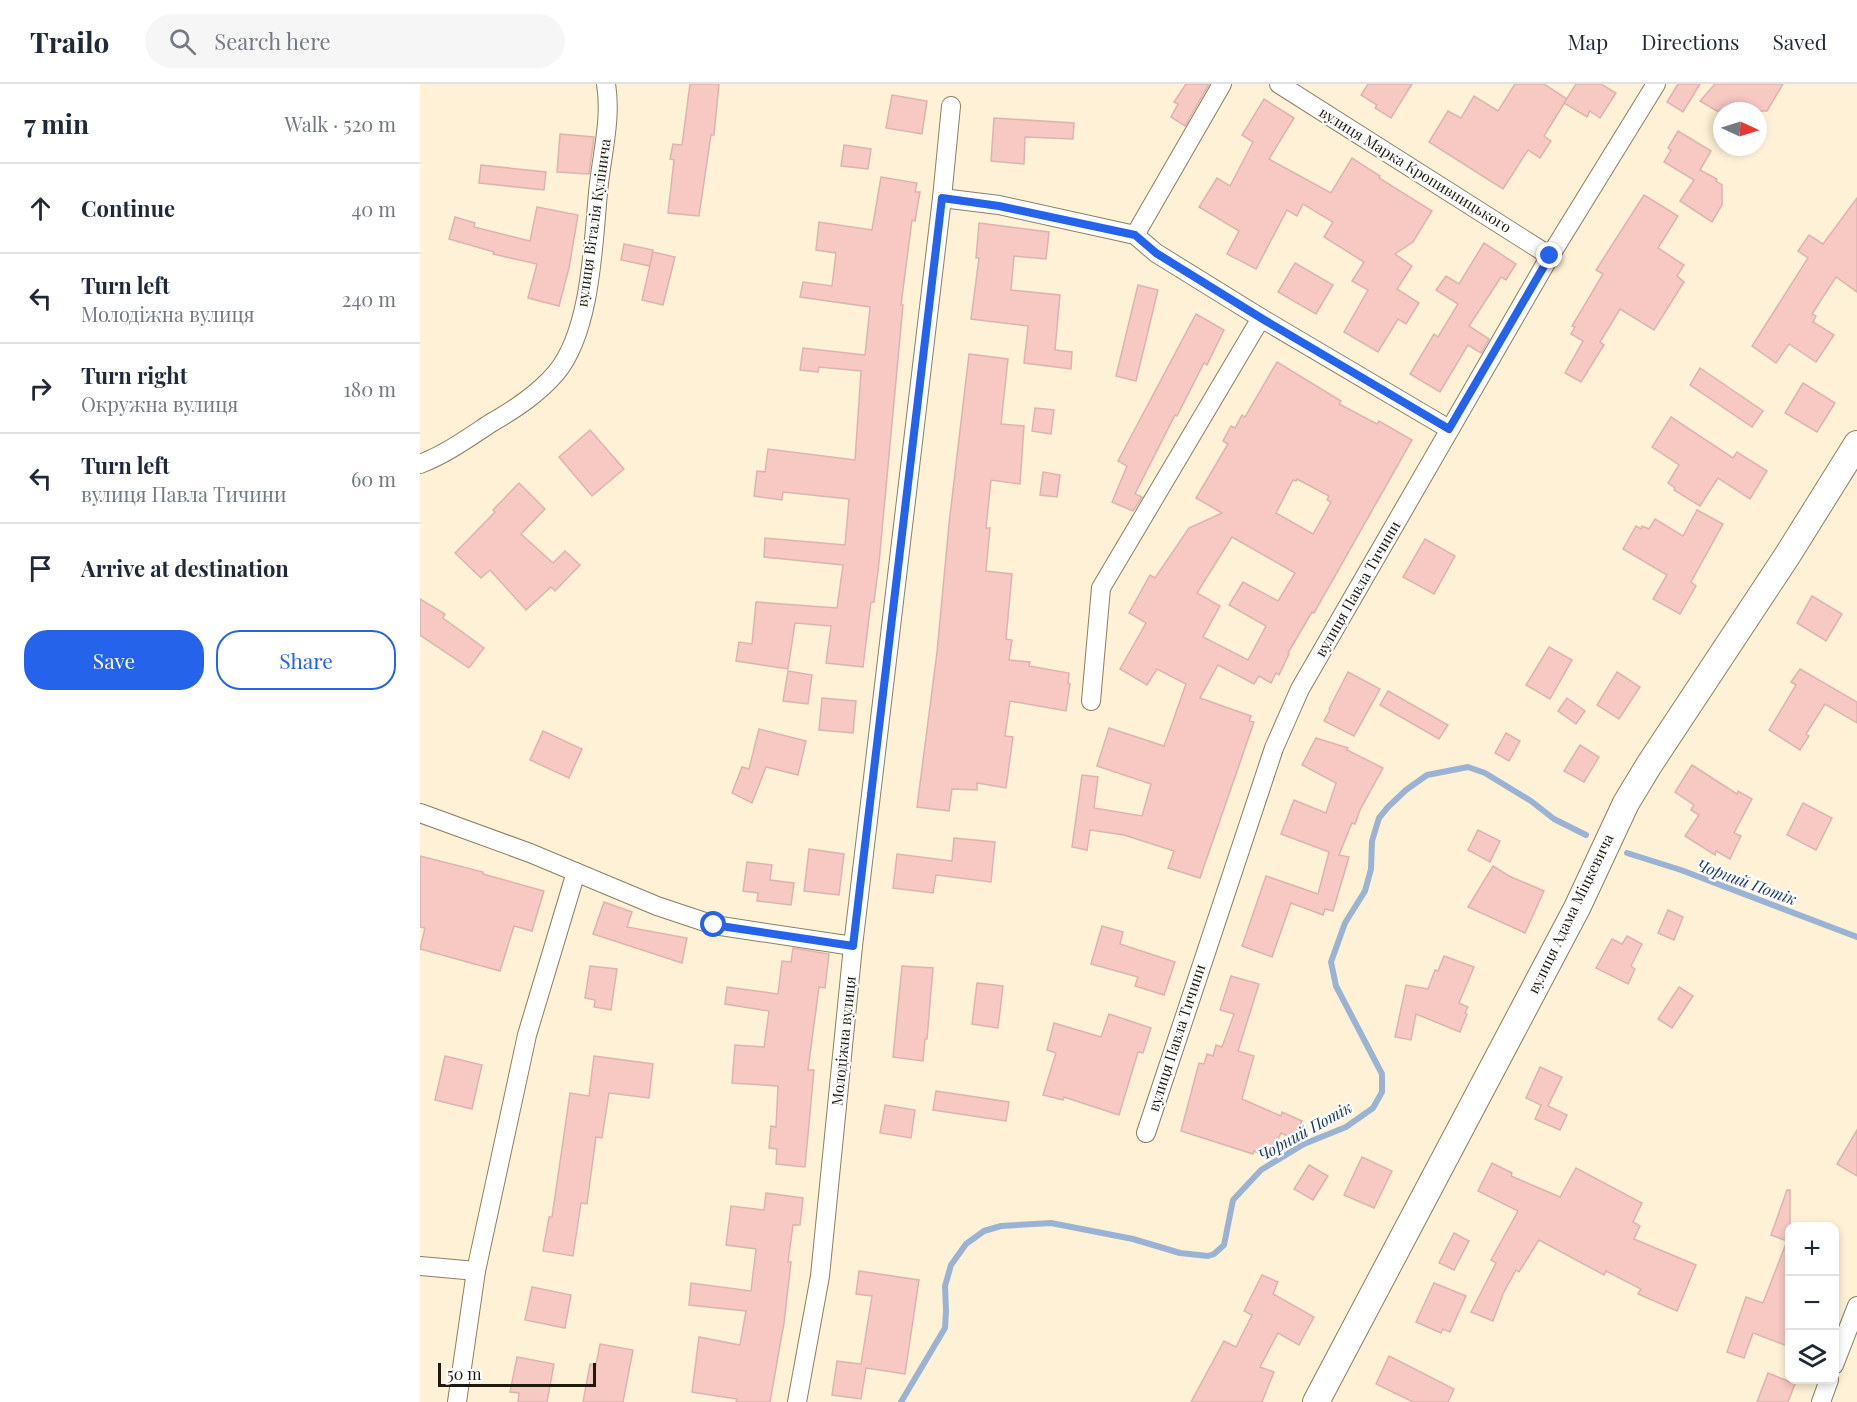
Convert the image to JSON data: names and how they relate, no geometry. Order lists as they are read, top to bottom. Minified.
{"streets":{"street":["вулиця Марка Кропивницького","вулиця Віталія Кулінича","вулиця Павла Тичини","вулиця Адама Міцкевича","Молодіжна вулиця"]},"crossings":[["вулиця Марка Кропивницького","вулиця Павла Тичини"]],"water":["Чорний Потік"],"scale_bar":"50 m","north":"right","page":{"header":"Trailo","search":"Search here","nav":["Map","Directions","Saved"],"heading":["7 min","Walk · 520 m"],"list":[["Continue","40 m"],["Turn left","Молодіжна вулиця","240 m"],["Turn right","Окружна вулиця","180 m"],["Turn left","вулиця Павла Тичини","60 m"],"Arrive at destination"],"buttons":["Save","Share"],"map_buttons":["+","−"],"scale":"50 m"}}
